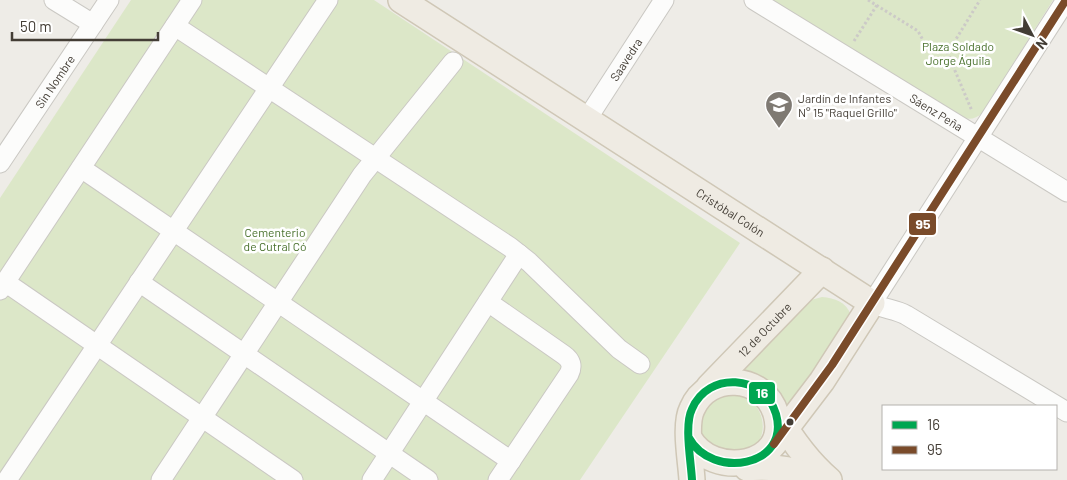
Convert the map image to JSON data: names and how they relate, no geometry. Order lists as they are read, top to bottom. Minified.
{"streets":{"main road":["Cristóbal Colón","12 de Octubre"],"street":["Saavedra","Sin Nombre","Sáenz Peña"]},"crossings":[["Saavedra","Cristóbal Colón"],["Cristóbal Colón","12 de Octubre"]],"parks":["Plaza Soldado Jorge Águila","Cementerio de Cutral Có"],"places":{"school or university":["Jardín de Infantes N° 15 \"Raquel Grillo\""]},"lines":["transit line 95","transit line 16"],"legend":["16","95"],"scale_bar":"50 m","north":"bottom right"}
